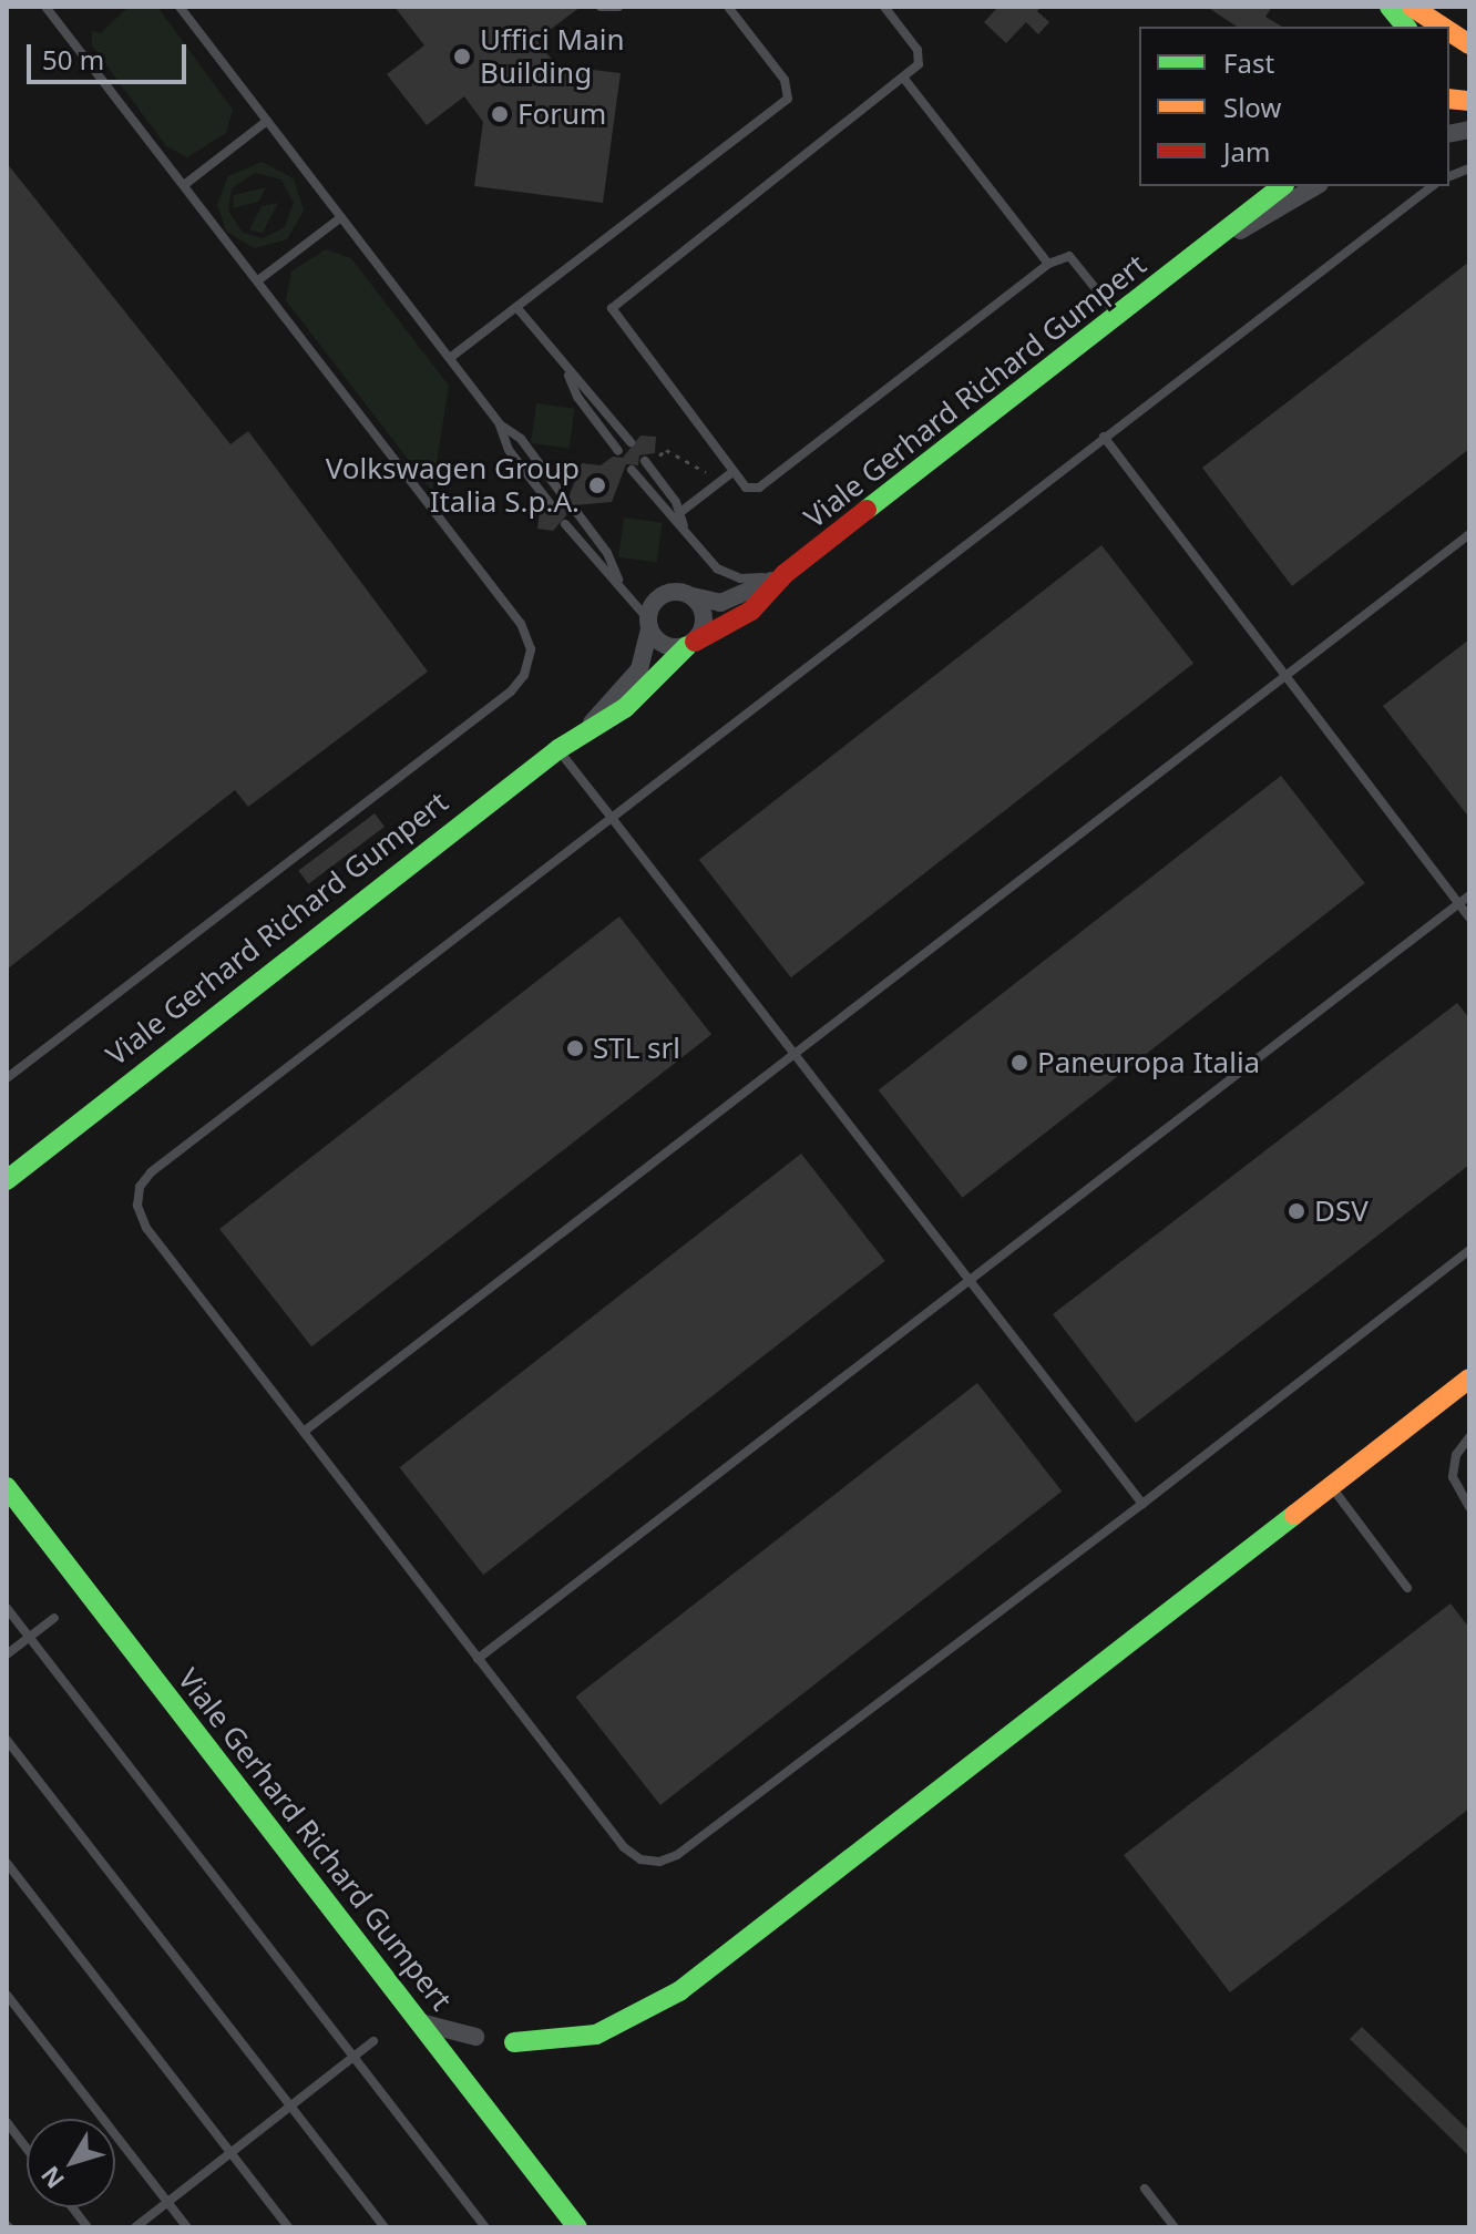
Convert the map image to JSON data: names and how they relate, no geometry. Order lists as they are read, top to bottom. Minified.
{"streets":{"street":["Viale Gerhard Richard Gumpert"]},"places":["Uffici Main Building","Forum","Volkswagen Group Italia S.p.A.","STL srl","Paneuropa Italia","DSV"],"legend":["Fast","Slow","Jam"],"scale_bar":"50 m","north":"bottom left"}
